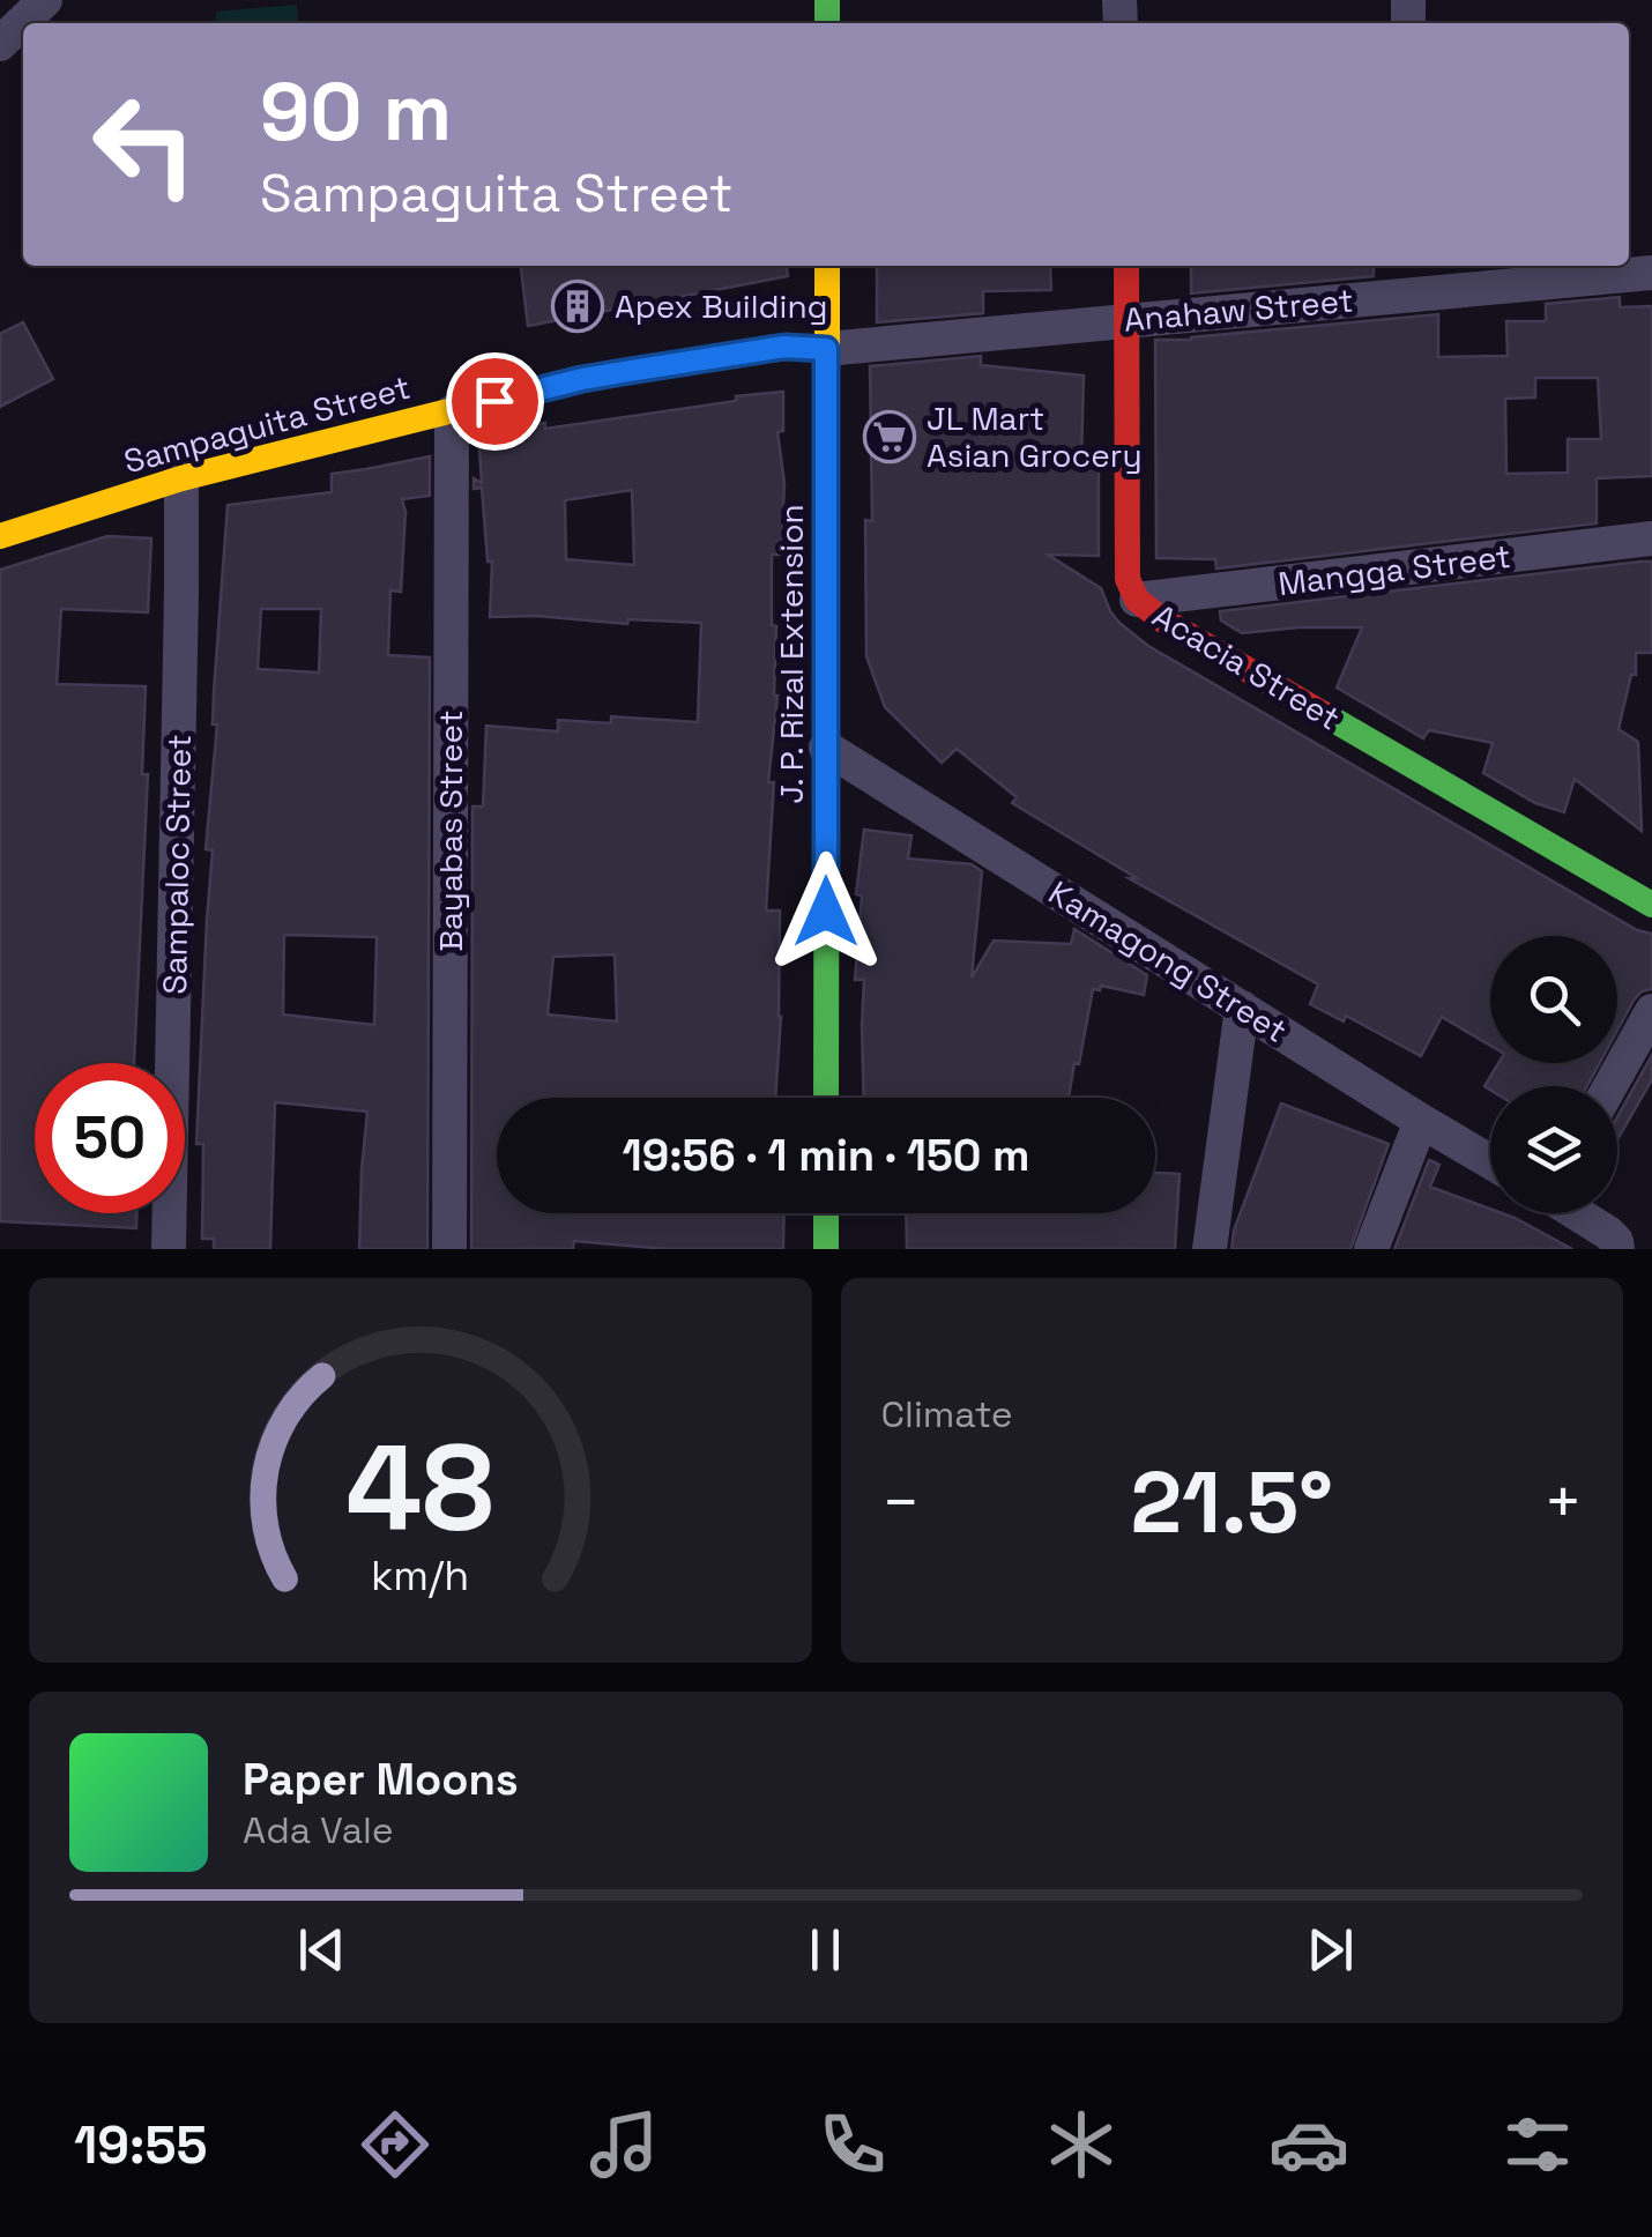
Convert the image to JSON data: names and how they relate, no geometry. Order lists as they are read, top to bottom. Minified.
{"streets":{"street":["Anahaw Street","Sampaguita Street","Mangga Street","J. P. Rizal Extension","Acacia Street","Bayabas Street","Sampaloc Street","Kamagong Street"]},"crossings":[["Anahaw Street","Sampaguita Street"],["Anahaw Street","J. P. Rizal Extension"],["Anahaw Street","Acacia Street"],["Sampaguita Street","J. P. Rizal Extension"],["Sampaguita Street","Bayabas Street"],["Sampaguita Street","Sampaloc Street"],["Mangga Street","Acacia Street"],["J. P. Rizal Extension","Kamagong Street"]],"places":{"building":["Apex Building"],"supermarket":["JL Mart Asian Grocery"]},"page":{"turn":["90 m","Sampaguita Street"],"limit":"50","trip":"19:56 · 1 min · 150 m","tile":"Climate","heat":["−","21.5°","+"],"song":["Paper Moons","Ada Vale"],"tabs":"19:55","gauge":["48","km/h"]}}
